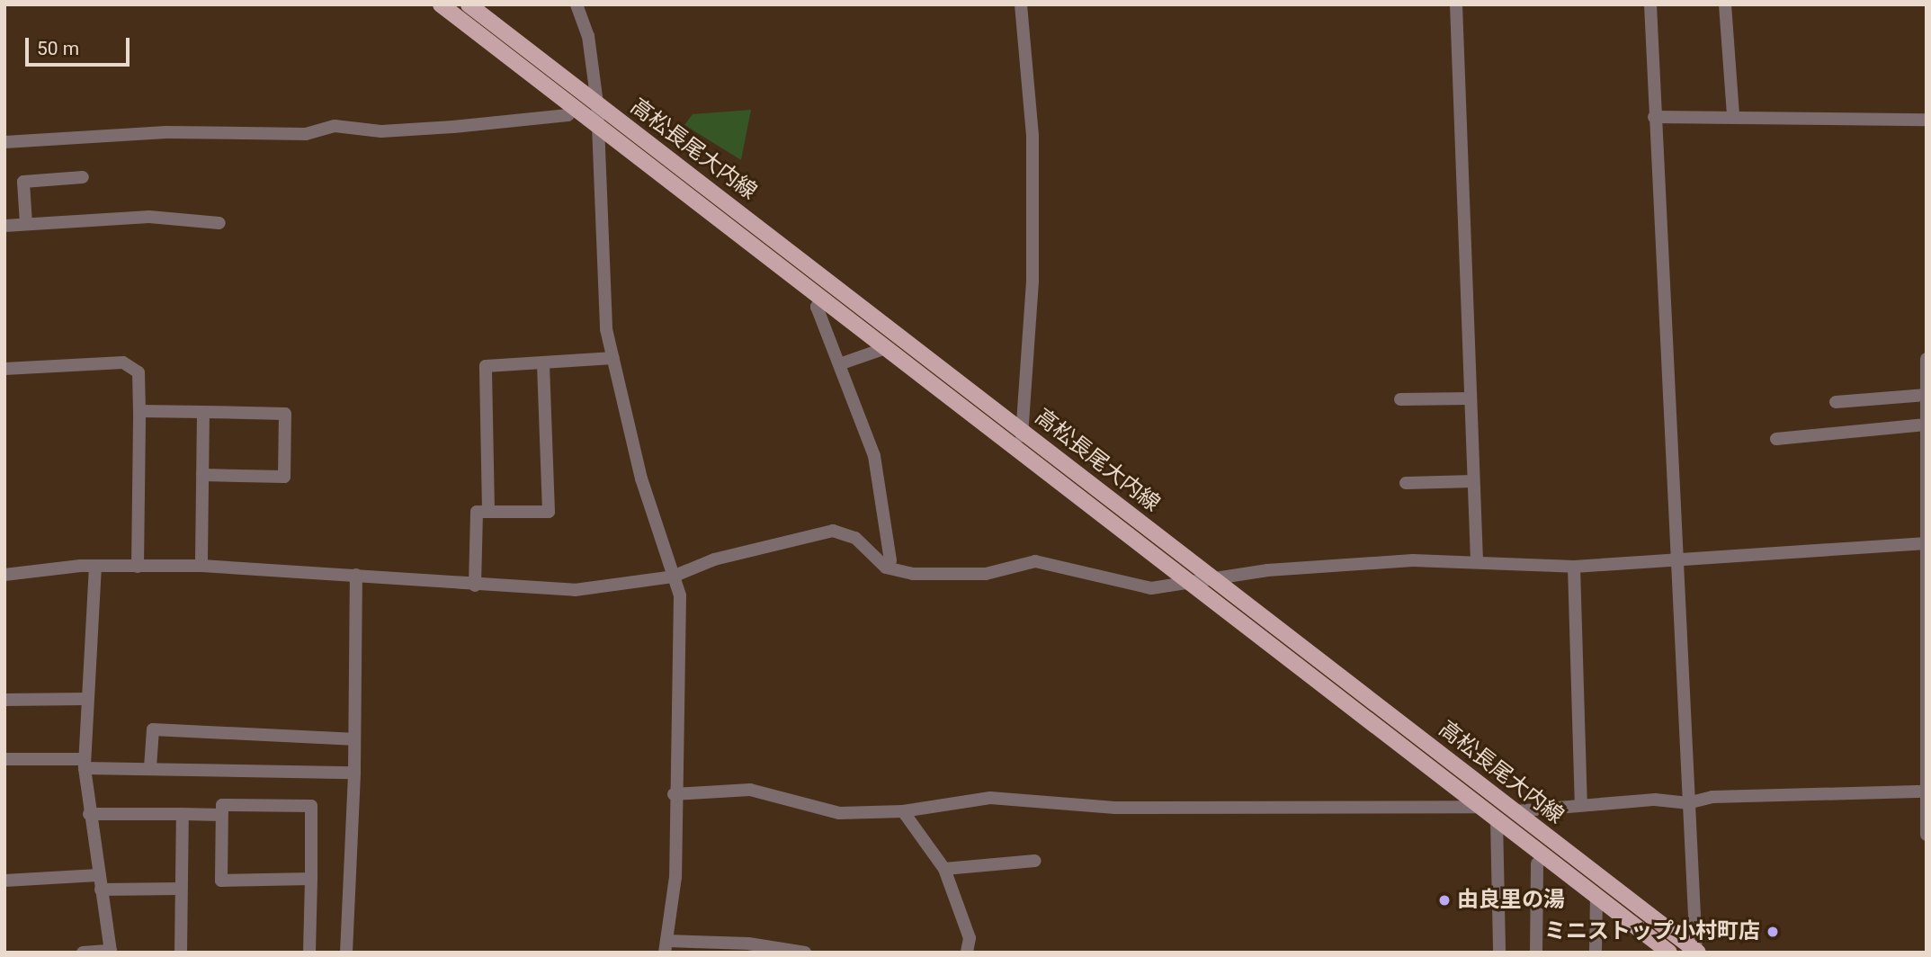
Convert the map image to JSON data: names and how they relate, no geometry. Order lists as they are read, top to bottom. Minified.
{"streets":{"main road":["高松長尾大内線"]},"places":["由良里の湯","ミニストップ小村町店"],"scale_bar":"50 m"}
